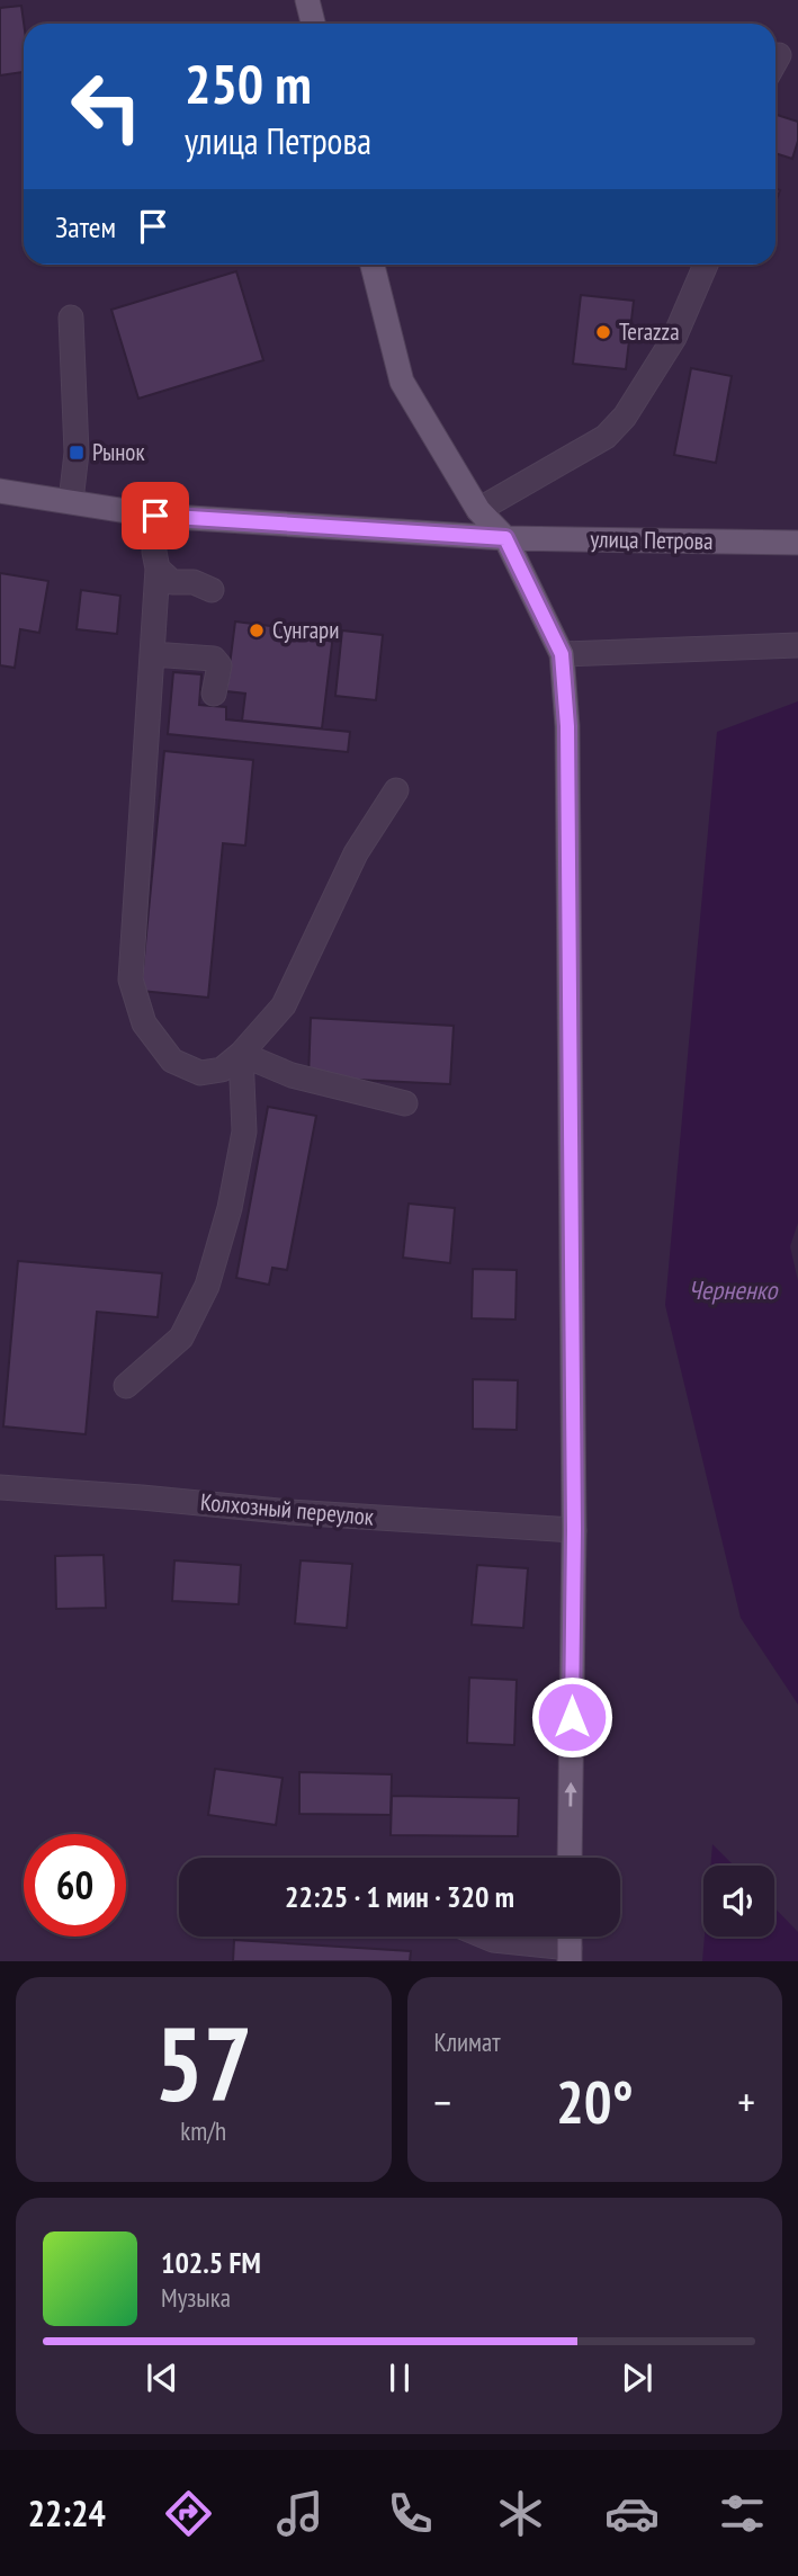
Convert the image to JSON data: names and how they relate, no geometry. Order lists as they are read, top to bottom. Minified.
{"streets":{"main road":["улица Петрова"],"street":["Колхозный переулок"]},"water":["Черненко"],"places":{"other":["Terazza","Сунгари"],"transit":["Рынок"]},"page":{"turn":["250 m","улица Петрова"],"then":"Затем","limit":"60","trip":"22:25 · 1 мин · 320 m","tile":[["57","km/h"],"Климат"],"heat":["−","20°","+"],"song":["102.5 FM","Музыка"],"tabs":"22:24"}}
